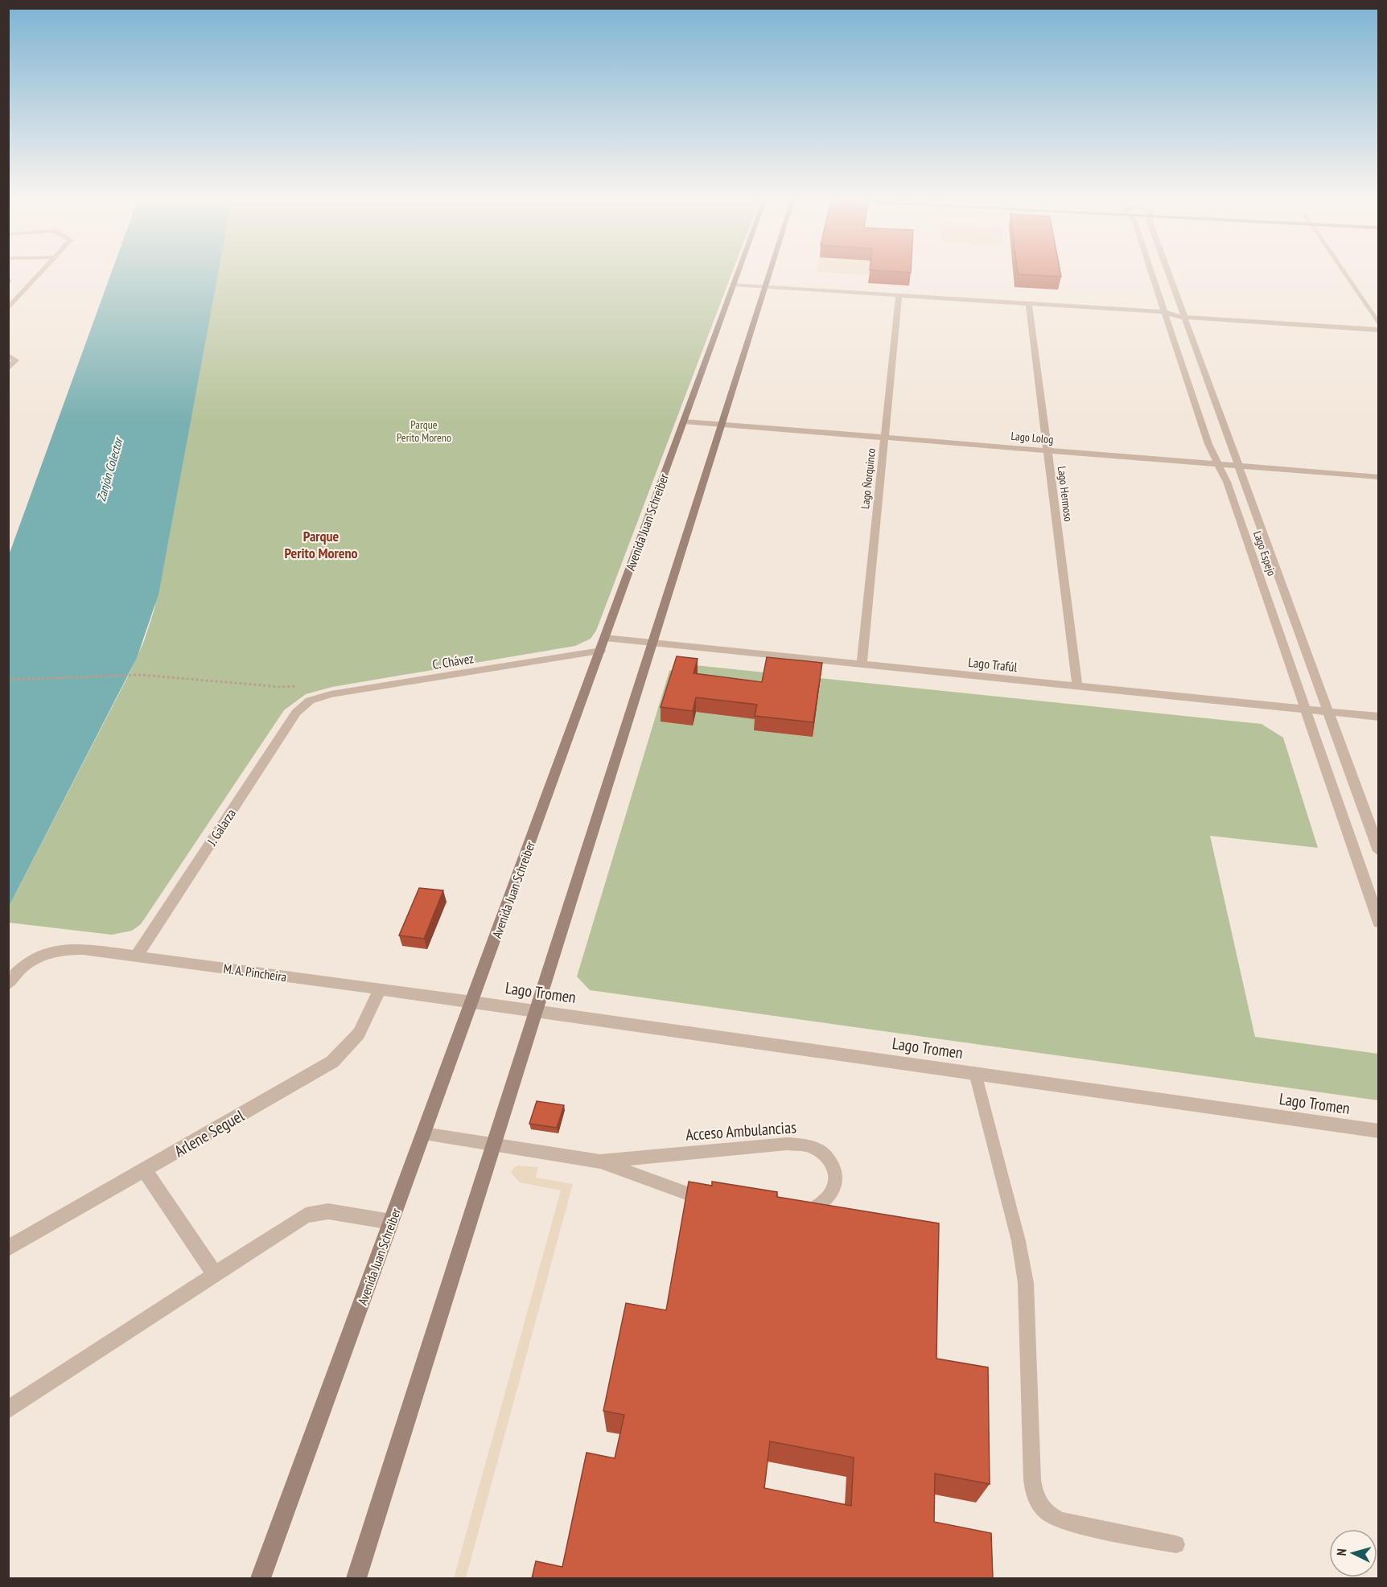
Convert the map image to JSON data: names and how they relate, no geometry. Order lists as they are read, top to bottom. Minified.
{"streets":{"main road":["Avenida Juan Schreiber"],"street":["Lago Lolog","Lago Ñorquinco","Lago Hermoso","Lago Espejo","C. Chávez","Lago Trafúl","J. Galarza","M. A. Pincheira","Lago Tromen","Arlene Seguel"],"lane":["Acceso Ambulancias"]},"crossings":[["Lago Lolog","Lago Ñorquinco"],["Lago Lolog","Lago Hermoso"],["Lago Lolog","Avenida Juan Schreiber"],["Lago Lolog","Lago Espejo"],["Lago Ñorquinco","Lago Trafúl"],["Lago Hermoso","Lago Trafúl"],["Avenida Juan Schreiber","C. Chávez"],["Avenida Juan Schreiber","Lago Trafúl"],["Avenida Juan Schreiber","M. A. Pincheira"],["Avenida Juan Schreiber","Lago Tromen"],["Avenida Juan Schreiber","Acceso Ambulancias"],["Lago Espejo","Lago Trafúl"],["C. Chávez","Lago Trafúl"],["C. Chávez","J. Galarza"],["J. Galarza","M. A. Pincheira"],["M. A. Pincheira","Lago Tromen"],["M. A. Pincheira","Arlene Seguel"]],"districts":["Parque Perito Moreno"],"water":["Zanjón Colector"],"parks":["Parque Perito Moreno"],"north":"left"}
